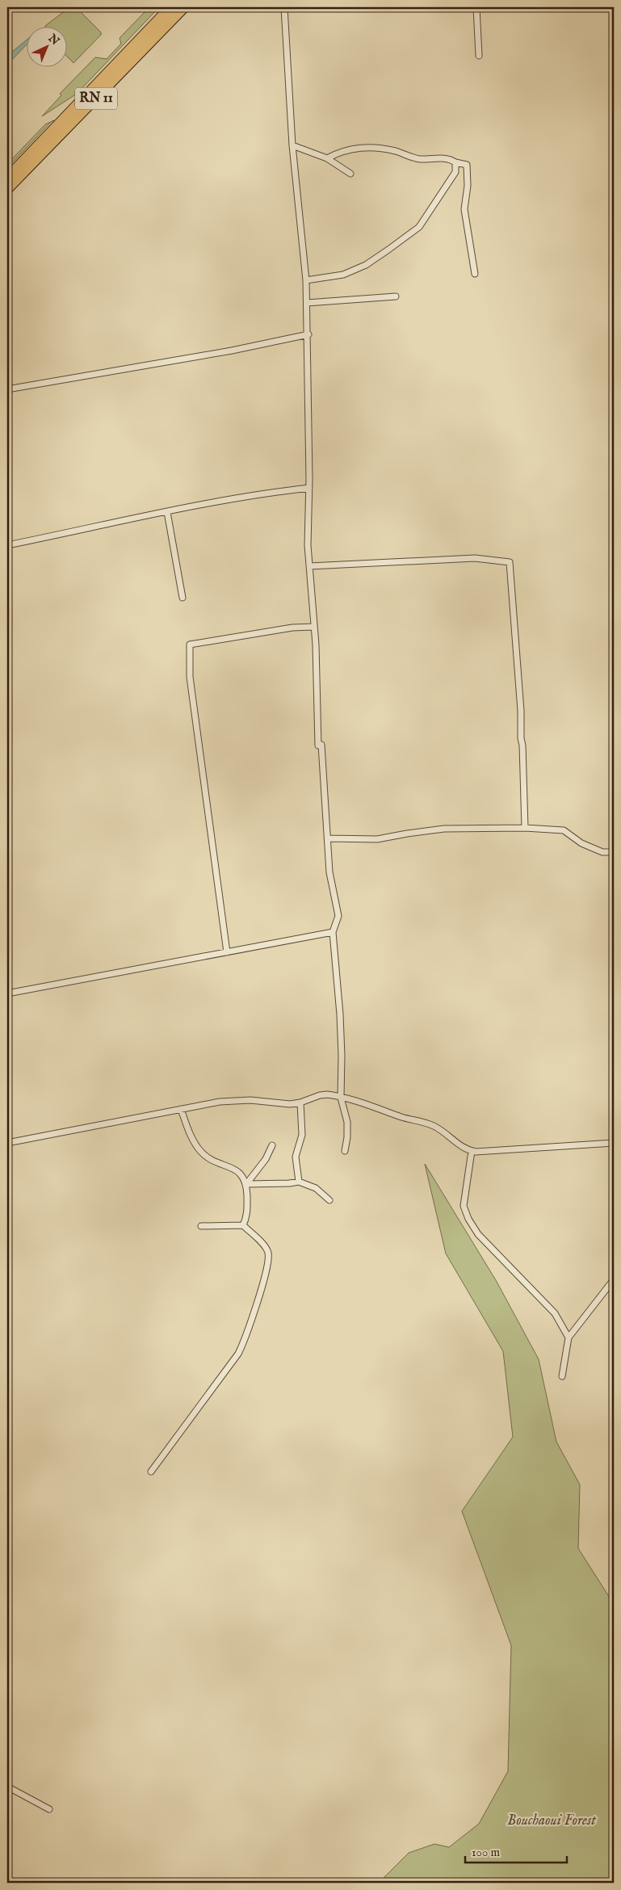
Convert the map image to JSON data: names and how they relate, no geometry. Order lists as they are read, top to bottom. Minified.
{"streets":{"highway":["RN 11"]},"parks":["Bouchaoui Forest"],"scale_bar":"100 m","north":"top right"}
